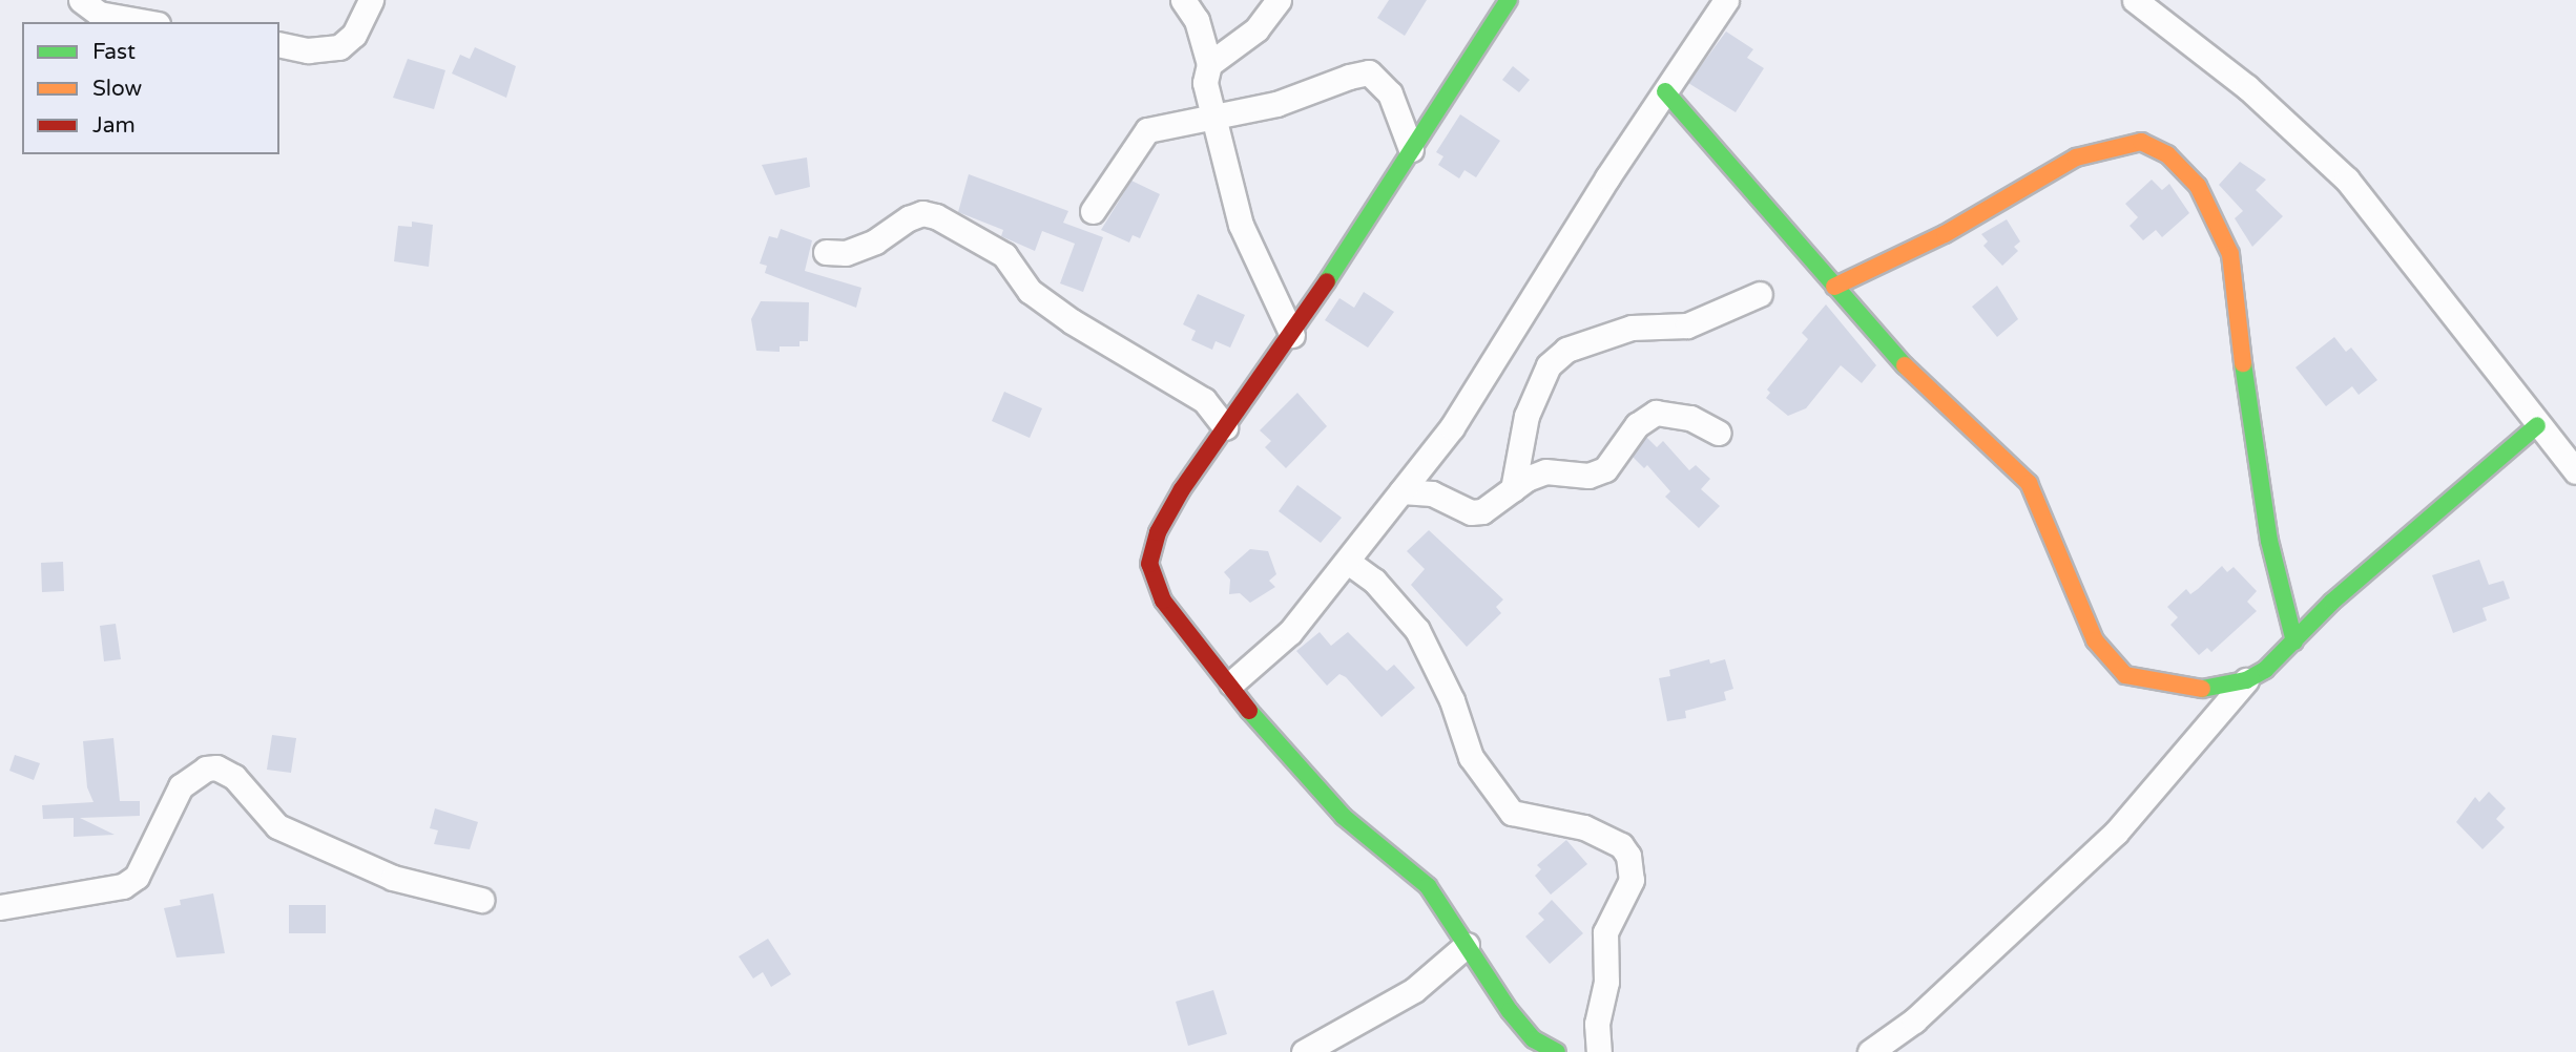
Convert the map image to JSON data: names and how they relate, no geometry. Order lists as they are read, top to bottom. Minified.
{"legend":["Fast","Slow","Jam"]}
